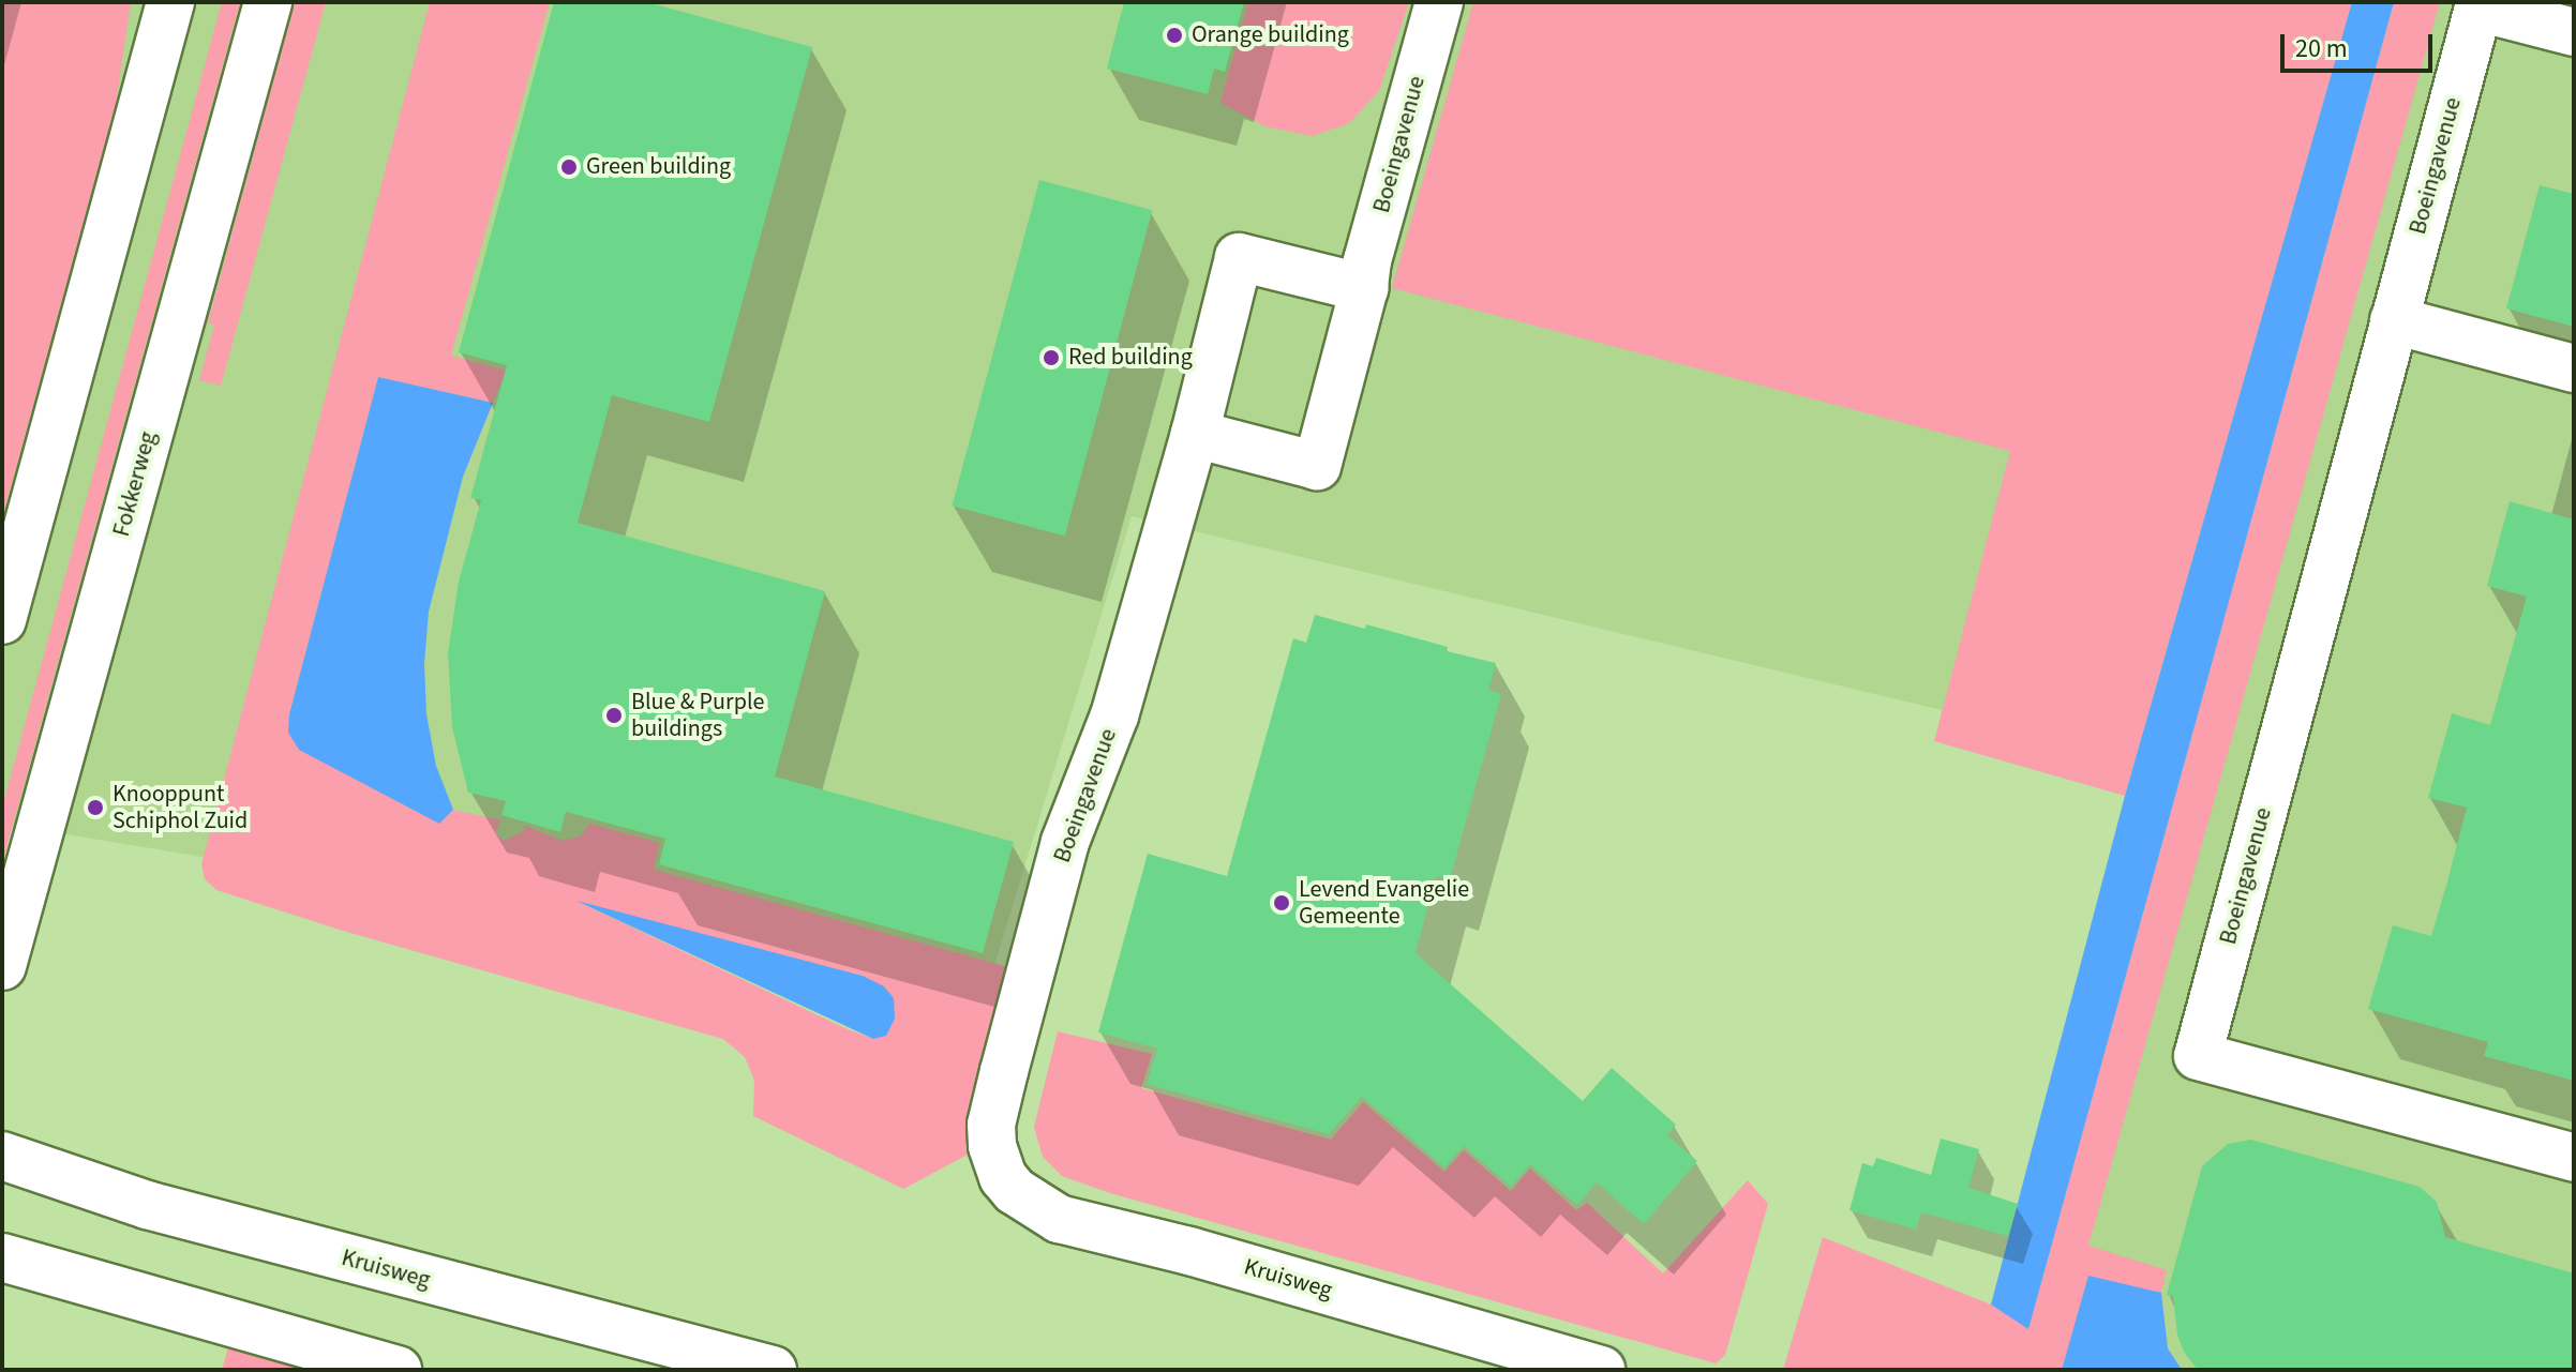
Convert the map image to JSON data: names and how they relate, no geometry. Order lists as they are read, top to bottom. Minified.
{"streets":{"street":["Boeingavenue","Fokkerweg","Kruisweg"]},"crossings":[["Boeingavenue","Kruisweg"]],"places":["Orange building","Green building","Red building","Blue & Purple buildings","Knooppunt Schiphol Zuid","Levend Evangelie Gemeente"],"scale_bar":"20 m"}
